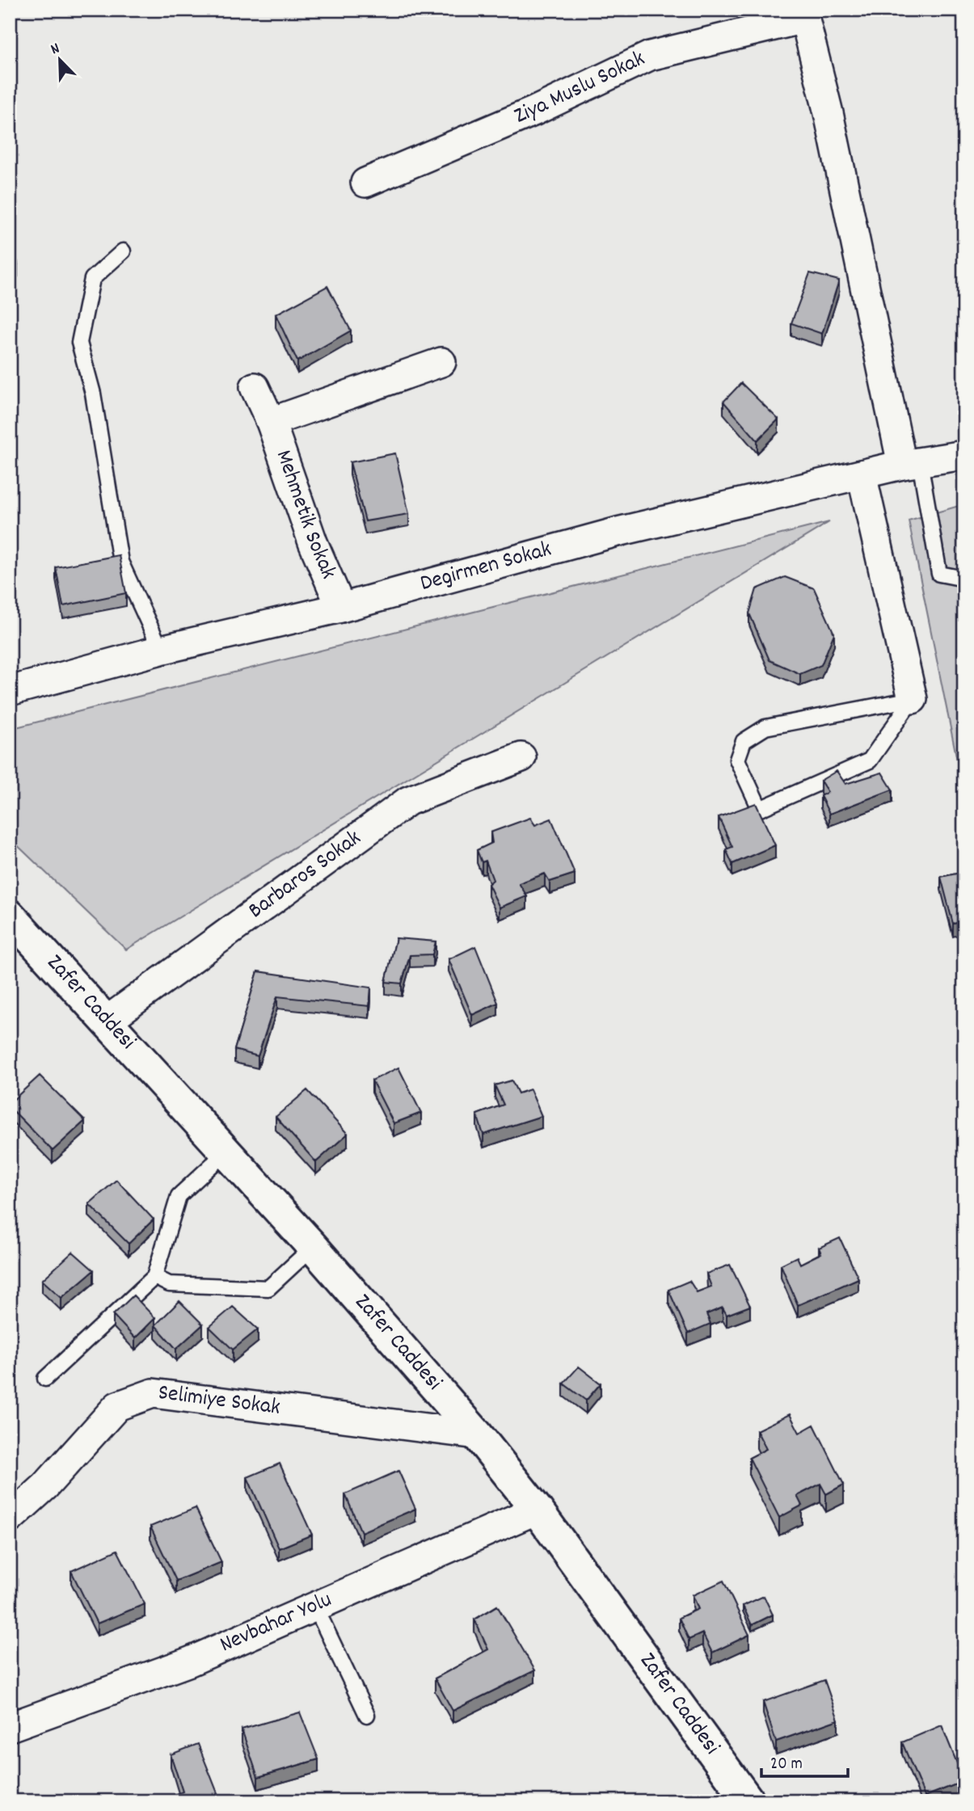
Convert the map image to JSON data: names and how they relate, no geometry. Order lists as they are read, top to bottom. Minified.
{"streets":{"street":["Ziya Muslu Sokak","Mehmetik Sokak","Degirmen Sokak","Barbaros Sokak","Zafer Caddesi","Selimiye Sokak","Nevbahar Yolu"]},"crossings":[["Ziya Muslu Sokak","Degirmen Sokak"],["Mehmetik Sokak","Degirmen Sokak"],["Barbaros Sokak","Zafer Caddesi"],["Zafer Caddesi","Selimiye Sokak"],["Zafer Caddesi","Nevbahar Yolu"]],"scale_bar":"20 m","north":"top left"}
